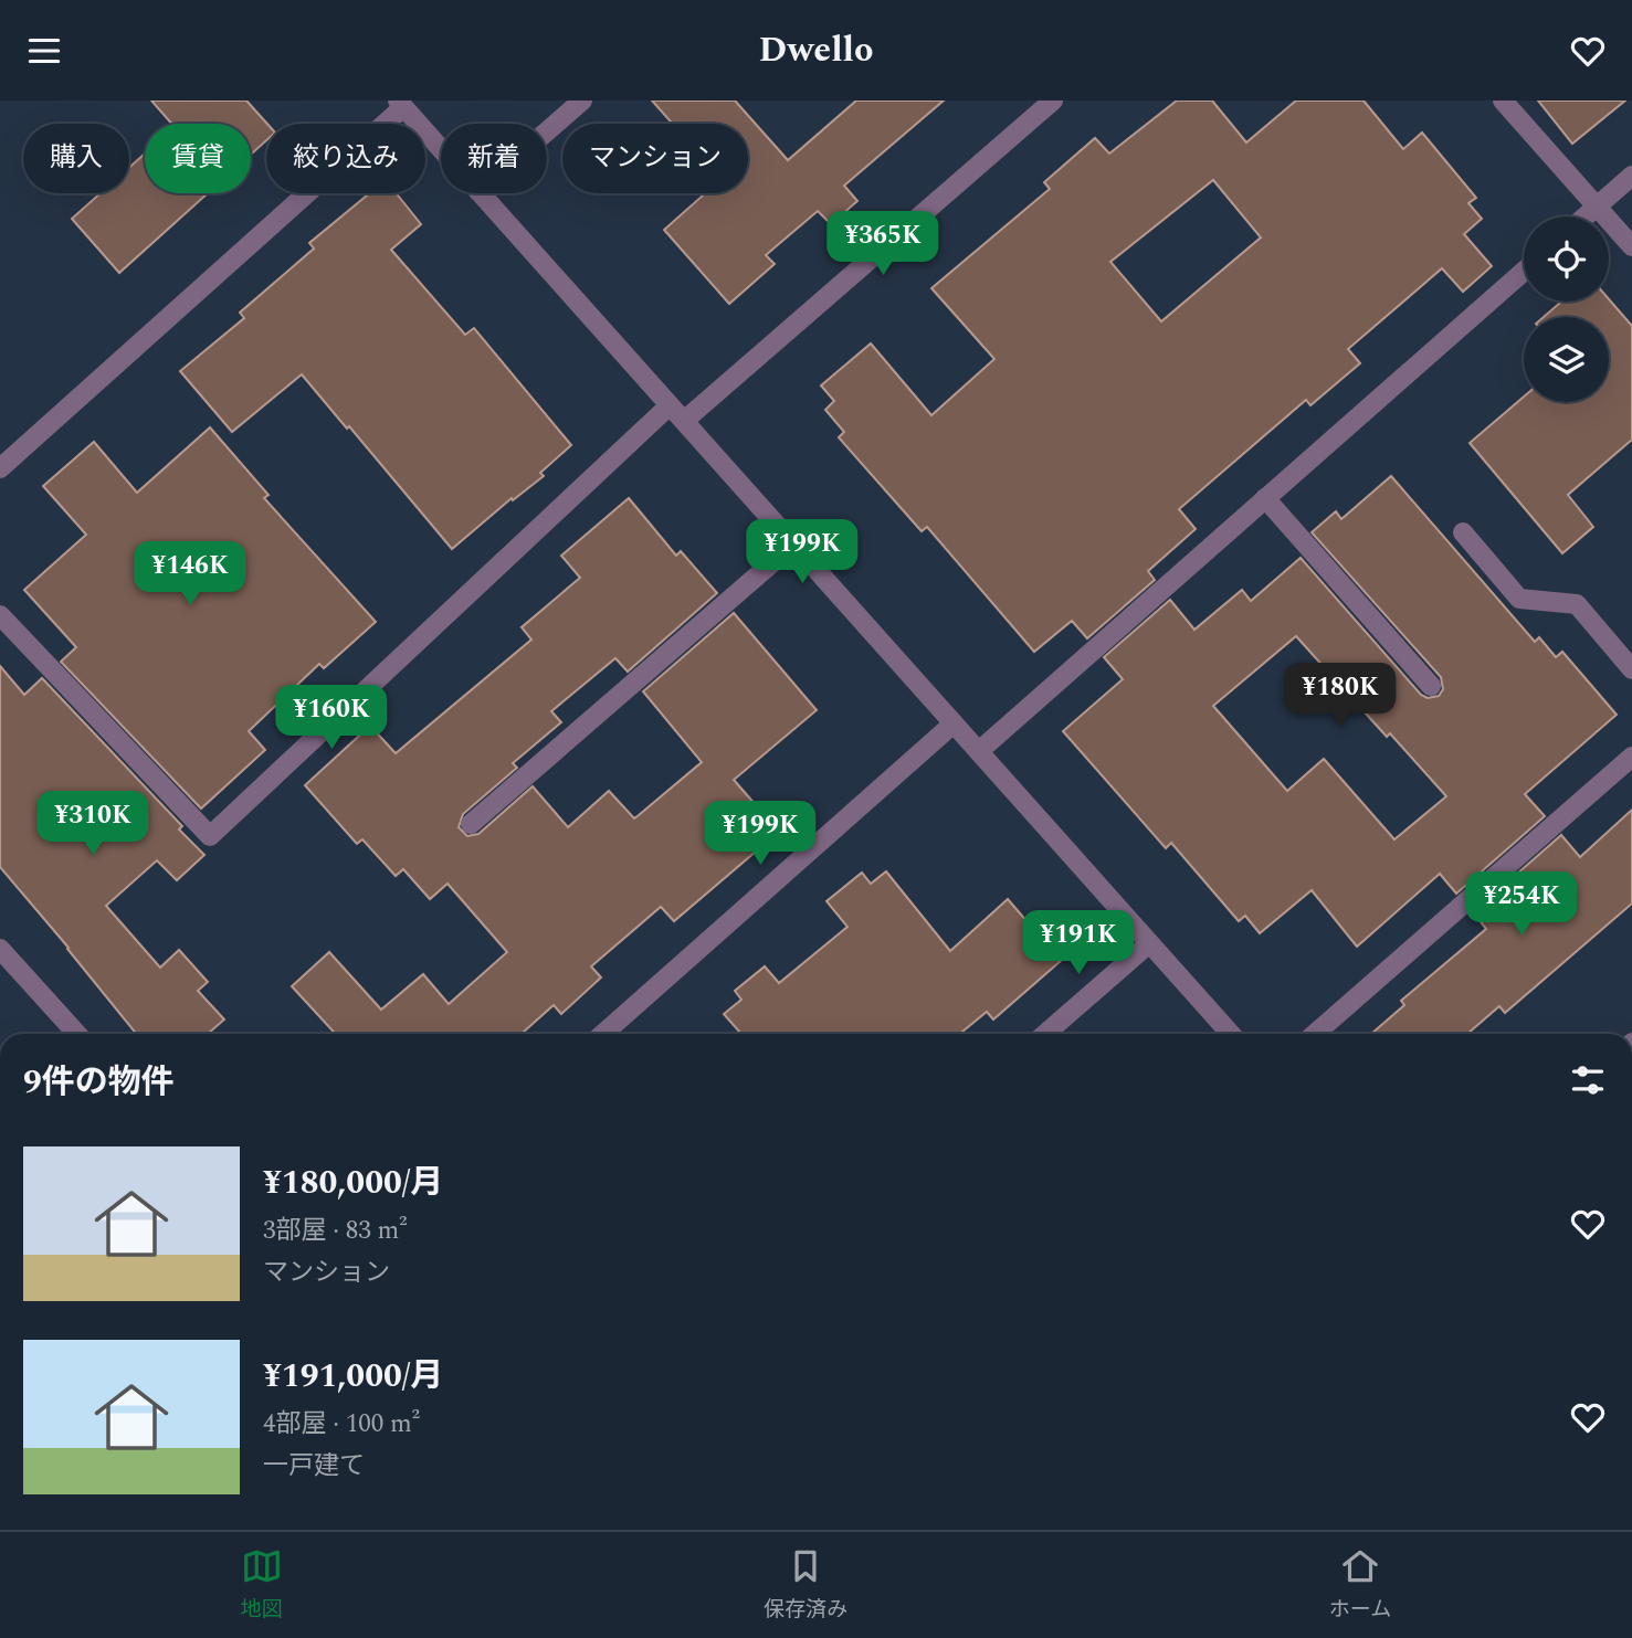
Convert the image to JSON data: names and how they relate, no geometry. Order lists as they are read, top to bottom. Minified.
{"page":{"header":"Dwello","chip":["購入","賃貸","絞り込み","新着","マンション"],"price":["¥365K","¥199K","¥146K","¥180K","¥160K","¥310K","¥199K","¥254K","¥191K"],"heading":"9件の物件","list":[{"name":"¥180,000/月","note":"3部屋 · 83 m² · マンション"},{"name":"¥191,000/月","note":"4部屋 · 100 m² · 一戸建て"}],"tabs":["地図","保存済み","ホーム"]}}
